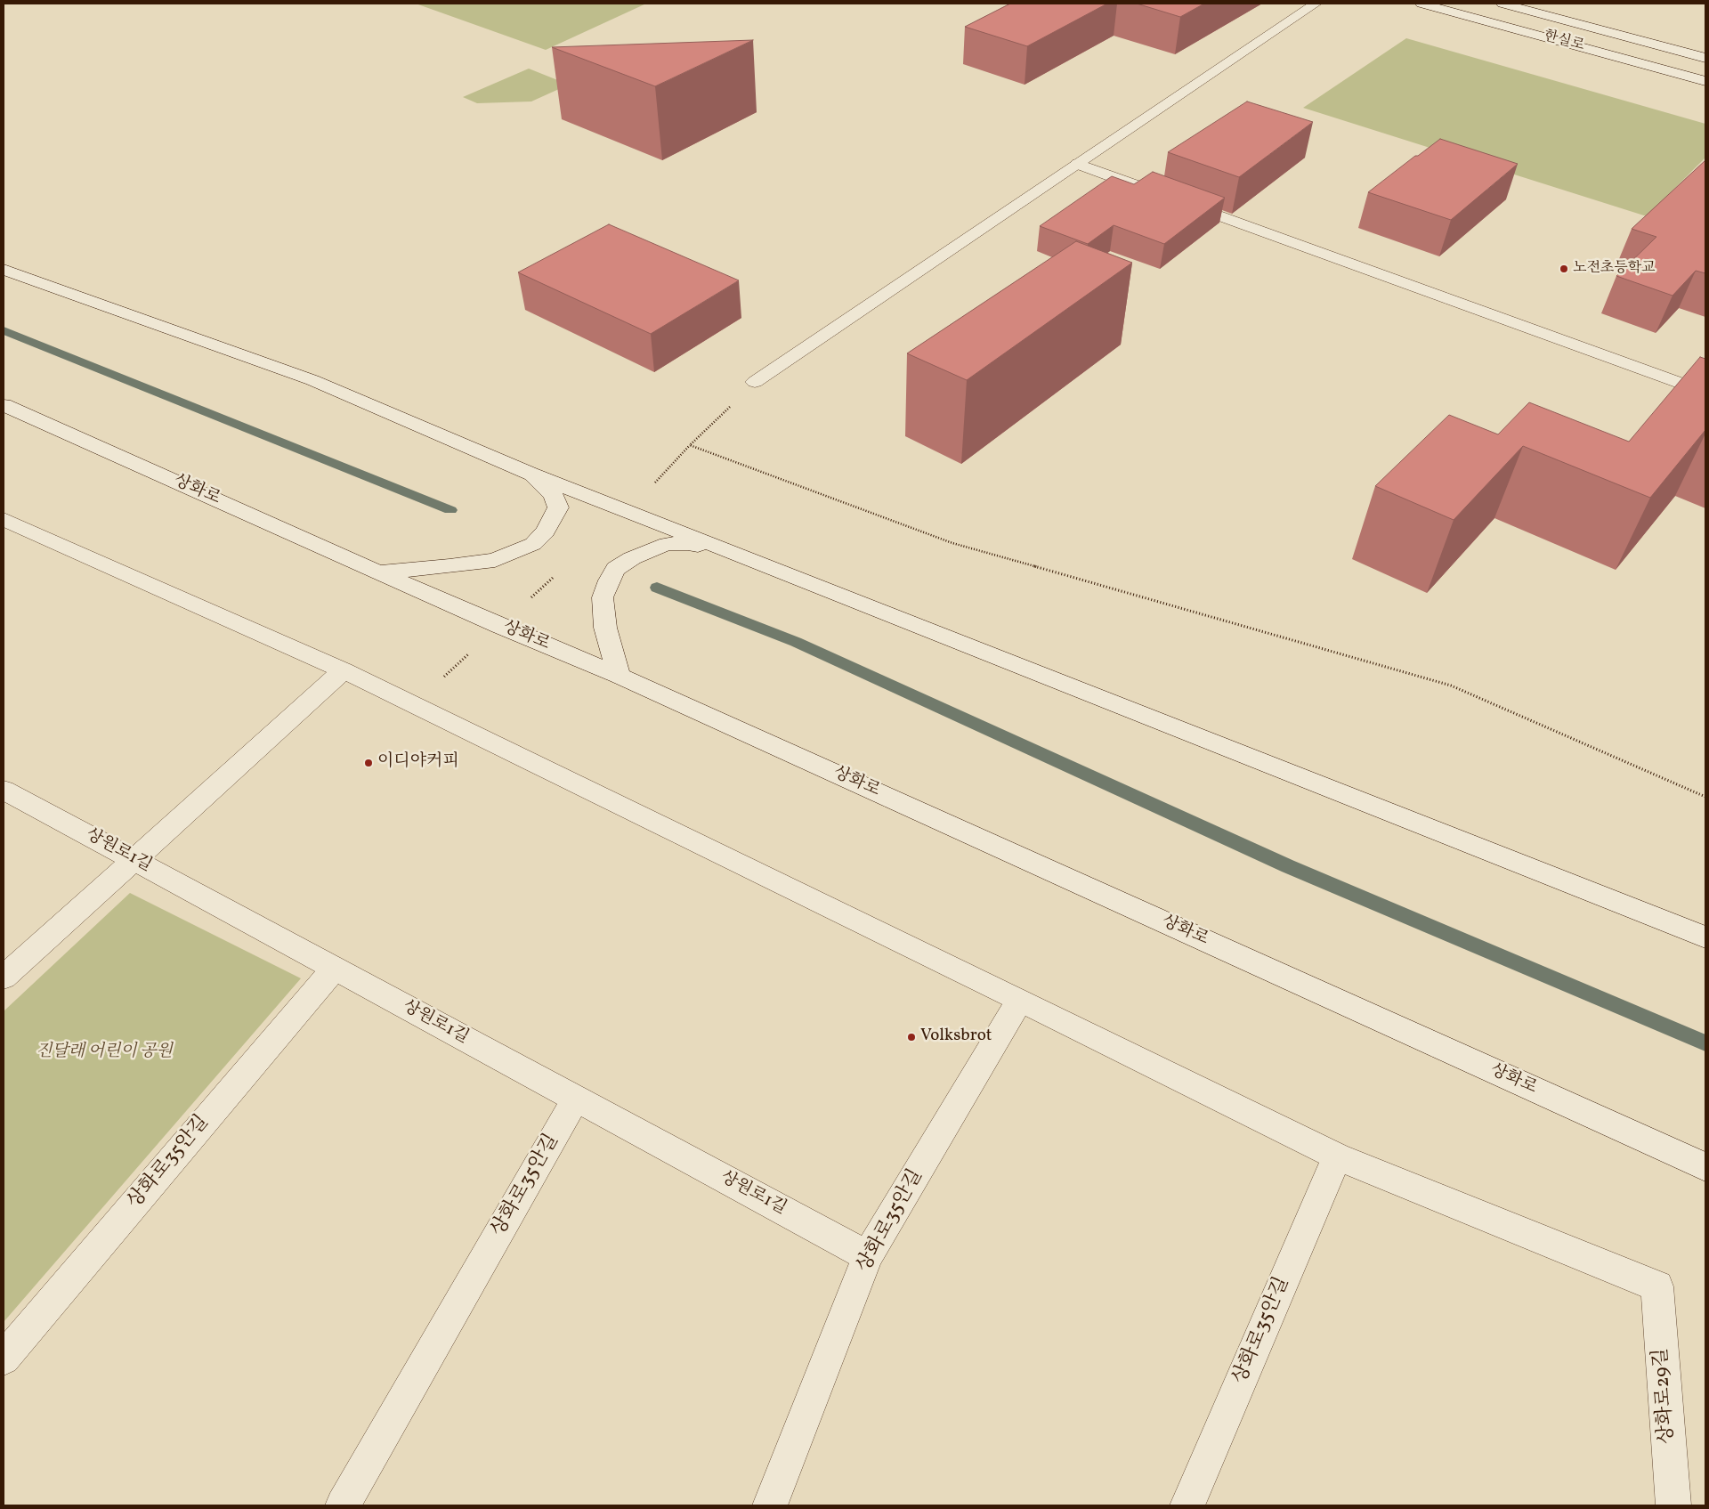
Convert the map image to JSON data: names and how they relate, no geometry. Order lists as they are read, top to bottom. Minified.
{"streets":{"street":["한실로","상화로","상원로1길","상화로35안길","상화로29길"]},"crossings":[["상원로1길","상화로35안길"],["상화로35안길","상화로29길"]],"parks":["진달래 어린이 공원"],"places":["노전초등학교","이디야커피","Volksbrot"]}
